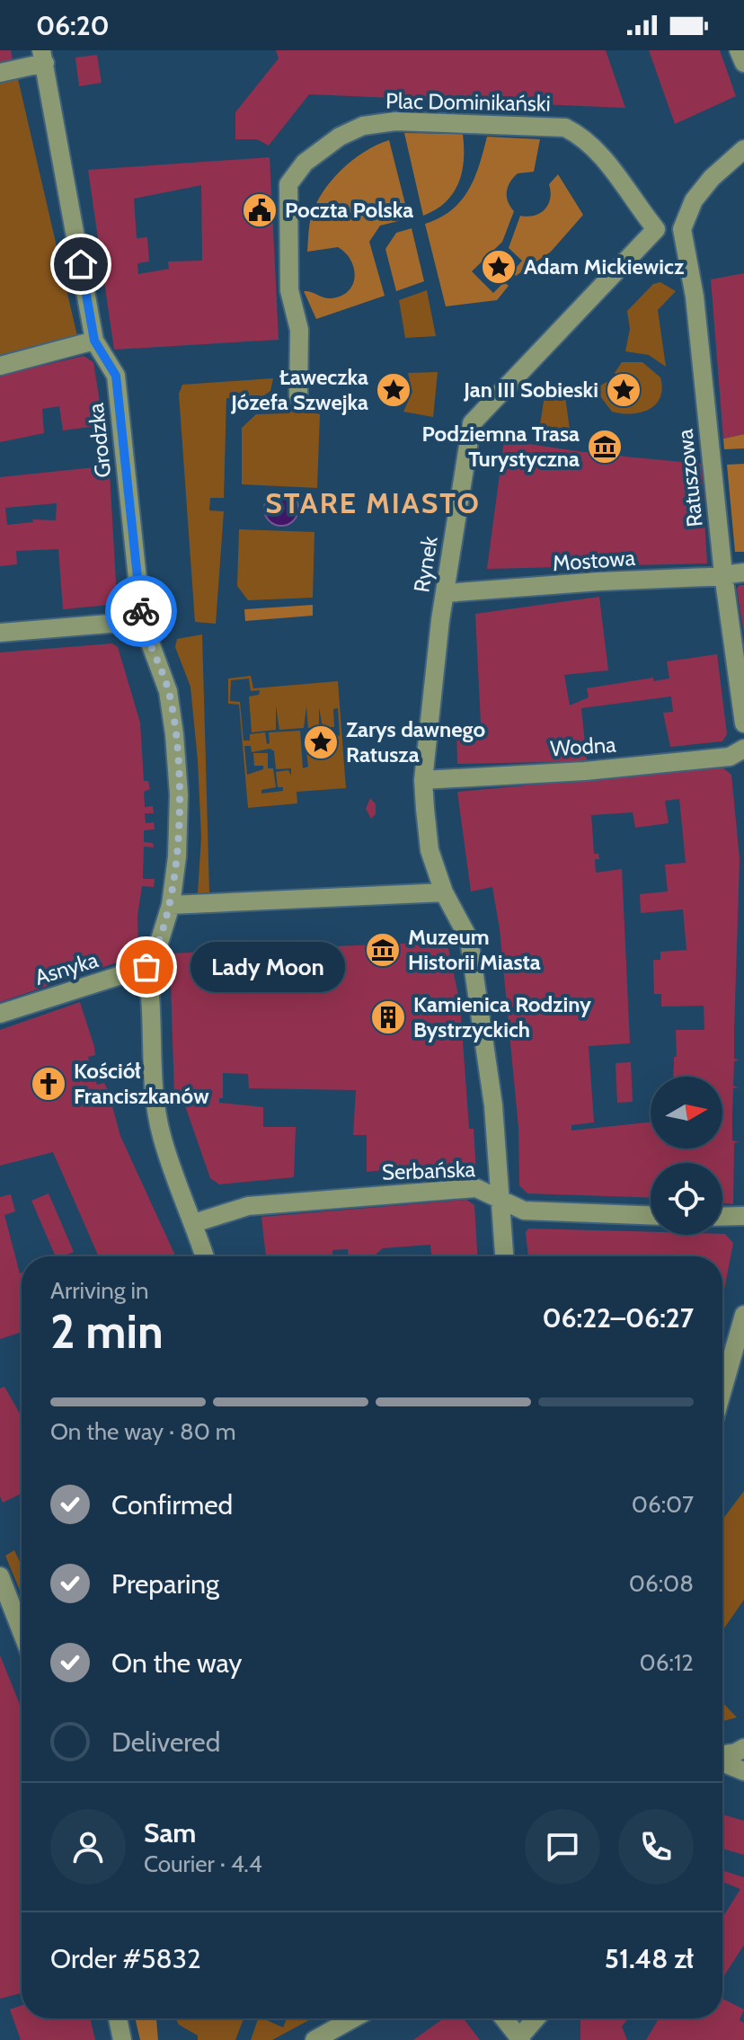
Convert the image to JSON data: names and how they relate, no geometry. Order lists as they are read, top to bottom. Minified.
{"streets":{"street":["Plac Dominikański","Grodzka","Ratuszowa","Mostowa","Rynek","Wodna","Asnyka","Serbańska"]},"crossings":[["Plac Dominikański","Rynek"],["Ratuszowa","Mostowa"],["Mostowa","Rynek"],["Rynek","Wodna"],["Rynek","Serbańska"]],"districts":["STARE MIASTO"],"places":{"public building":["Poczta Polska"],"place":["Adam Mickiewicz","Ławeczka Józefa Szwejka","Jan III Sobieski","Zarys dawnego Ratusza"],"museum":["Podziemna Trasa Turystyczna","Muzeum Historii Miasta"],"other":["Lady Moon"],"building":["Kamienica Rodziny Bystrzyckich"],"church":["Kościół Franciszkanów"]},"north":"right","page":{"status":"06:20","bubble":"Lady Moon","heading":["2 min","Arriving in","06:22–06:27"],"panel":["Sam","Courier · 4.4","Order #5832","51.48 zł"],"bar":"On the way · 80 m","list":[["Confirmed","06:07"],["Preparing","06:08"],["On the way","06:12"],"Delivered"]}}
